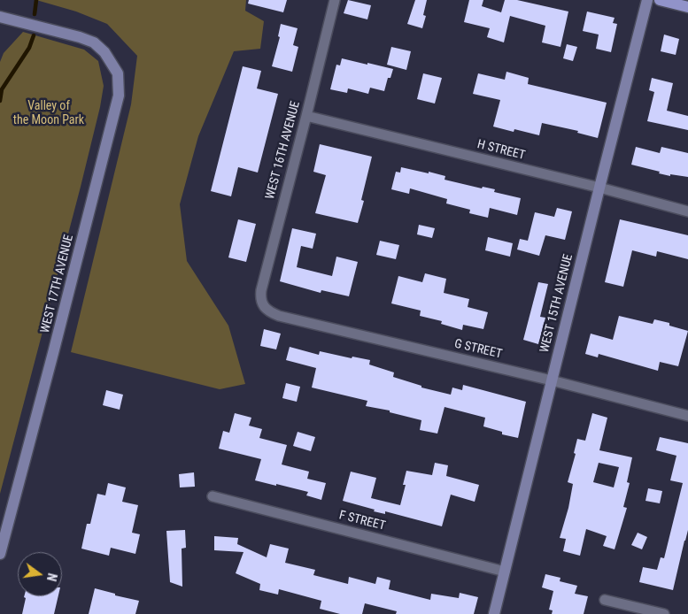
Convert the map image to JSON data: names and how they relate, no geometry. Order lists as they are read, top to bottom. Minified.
{"streets":{"main road":["WEST 17TH AVENUE","WEST 15TH AVENUE"],"street":["WEST 16TH AVENUE","H STREET","G STREET","F STREET"]},"crossings":[["WEST 16TH AVENUE","H STREET"],["WEST 16TH AVENUE","G STREET"],["H STREET","WEST 15TH AVENUE"],["WEST 15TH AVENUE","G STREET"],["WEST 15TH AVENUE","F STREET"]],"parks":["Valley of the Moon Park"],"north":"right"}
